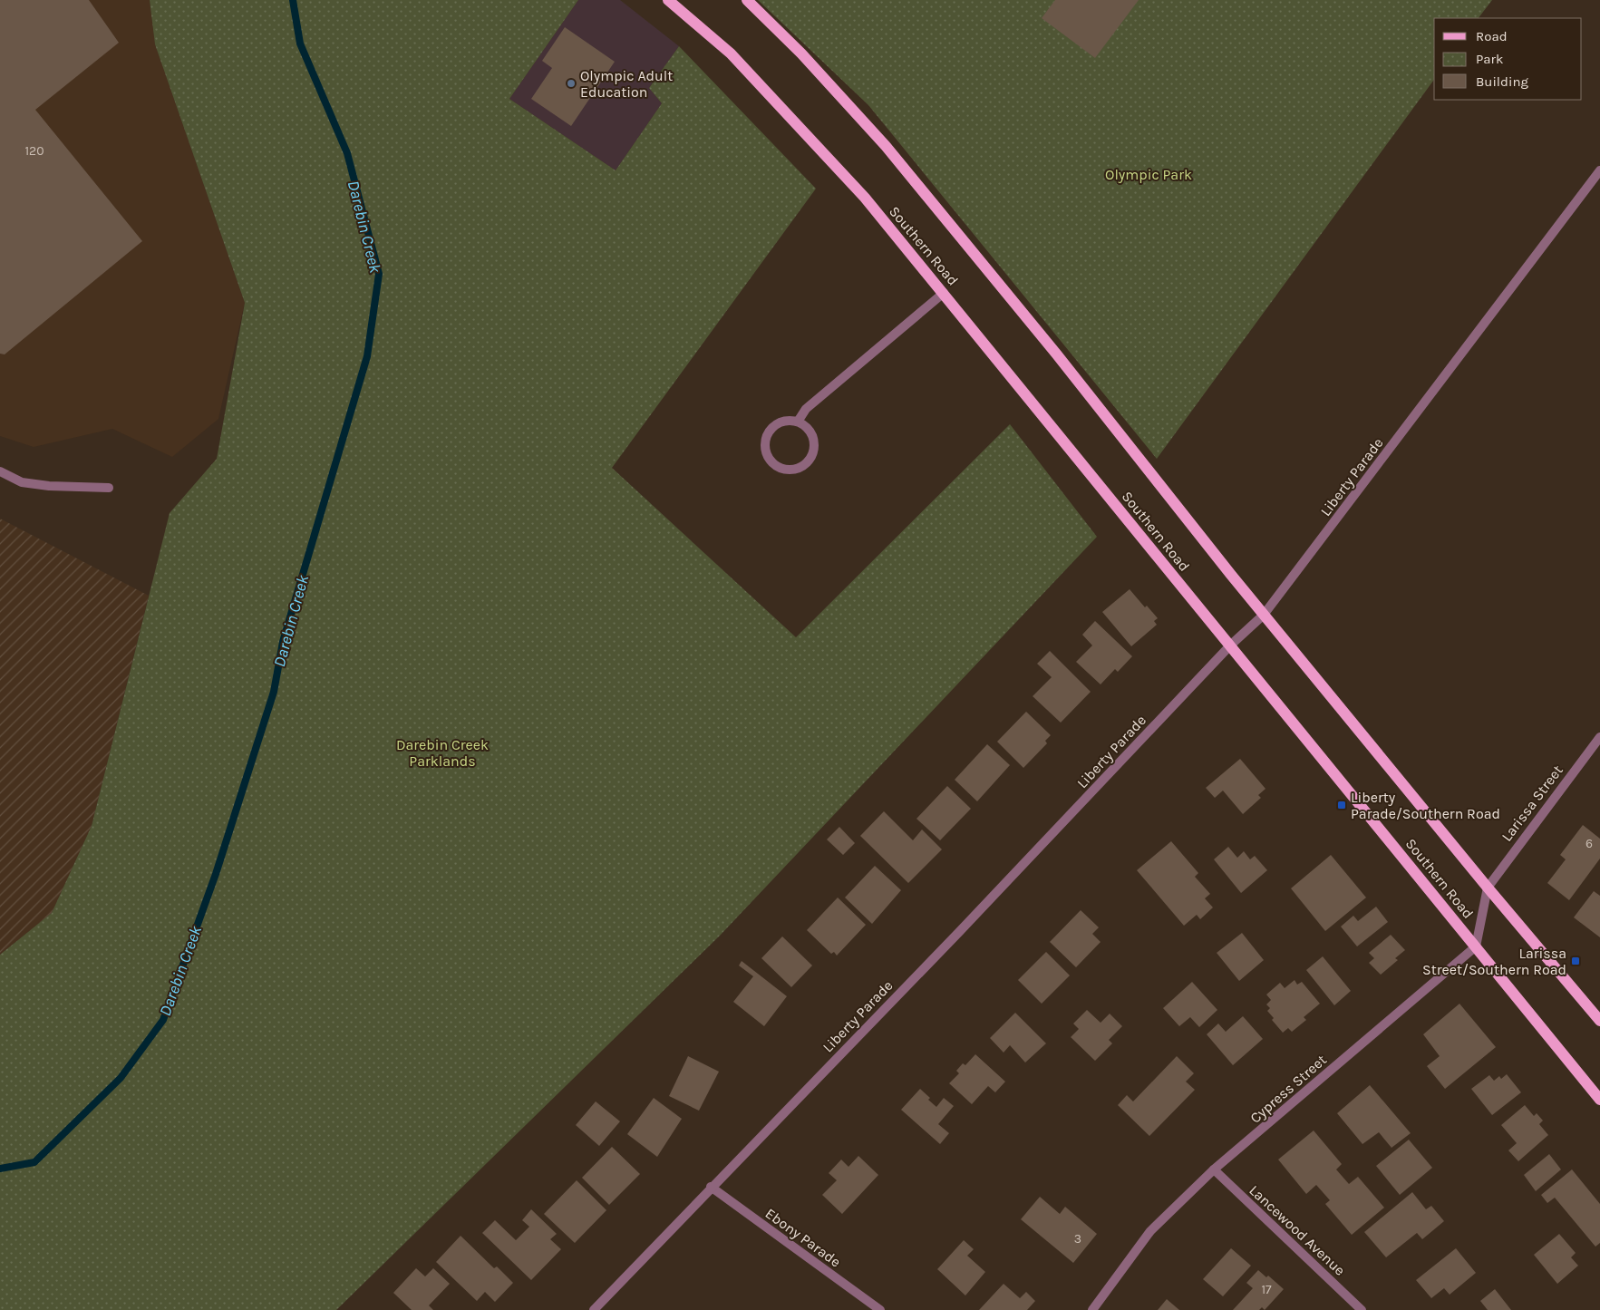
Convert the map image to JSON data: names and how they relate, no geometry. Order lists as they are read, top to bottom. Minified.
{"streets":{"main road":["Southern Road"],"street":["Liberty Parade","Larissa Street","Cypress Street","Lancewood Avenue","Ebony Parade"]},"crossings":[["Southern Road","Liberty Parade"],["Southern Road","Cypress Street"],["Liberty Parade","Ebony Parade"],["Cypress Street","Lancewood Avenue"]],"water":["Darebin Creek"],"parks":["Olympic Park","Darebin Creek Parklands"],"places":{"other":["Olympic Adult Education"],"transit":["Liberty Parade/Southern Road","Larissa Street/Southern Road"]},"house_numbers":["120","6","3","17"],"legend":["Road","Park","Building"]}
